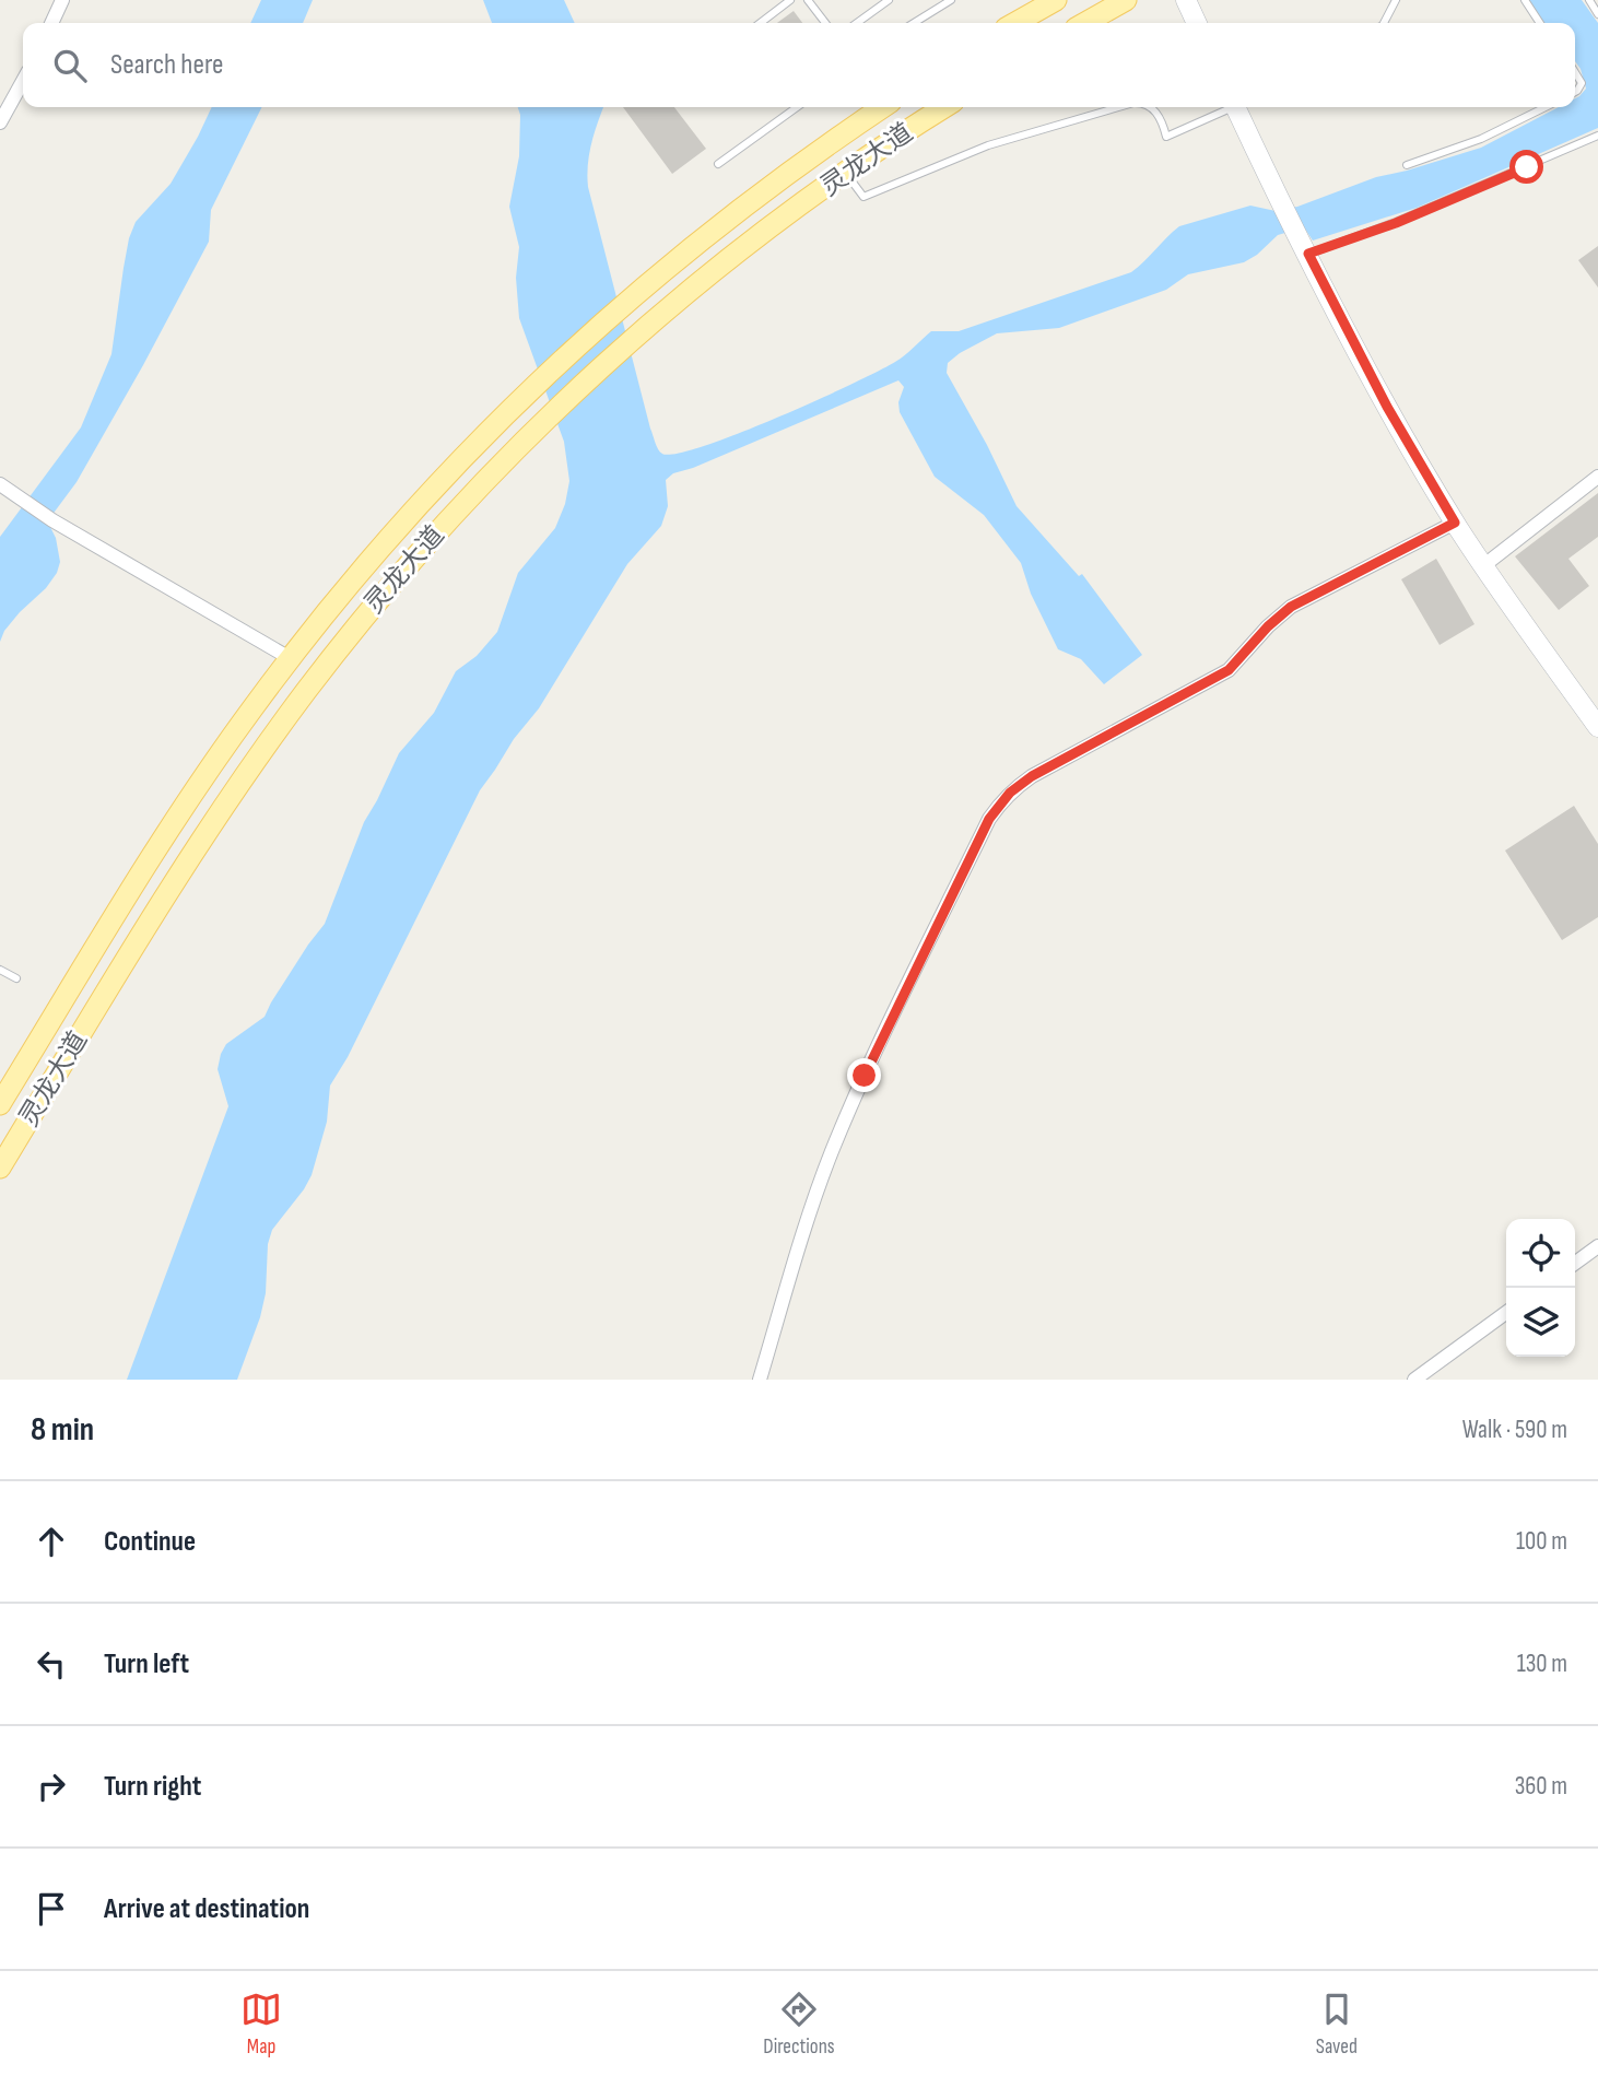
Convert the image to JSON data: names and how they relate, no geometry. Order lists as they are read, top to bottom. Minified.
{"streets":{"main road":["灵龙大道"]},"page":{"search":"Search here","heading":["8 min","Walk · 590 m"],"list":[["Continue","100 m"],["Turn left","130 m"],["Turn right","360 m"],"Arrive at destination"],"nav":["Map","Directions","Saved"]}}
